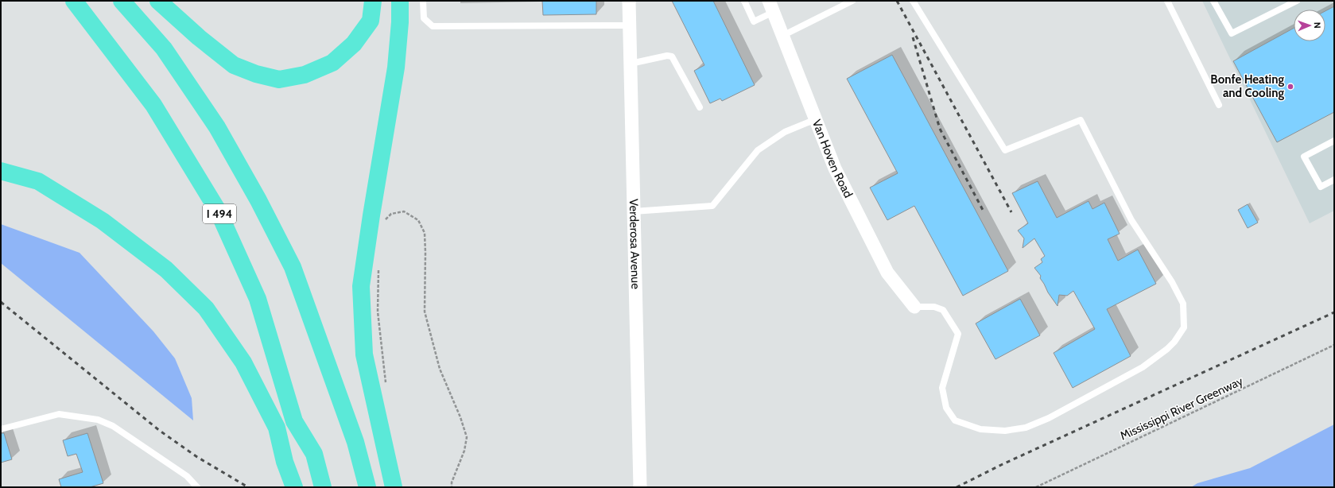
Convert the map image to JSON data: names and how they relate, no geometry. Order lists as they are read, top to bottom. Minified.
{"streets":{"highway":["I 494"],"street":["Van Hoven Road","Verderosa Avenue"],"path":["Mississippi River Greenway"]},"places":["Bonfe Heating and Cooling"],"north":"right"}
